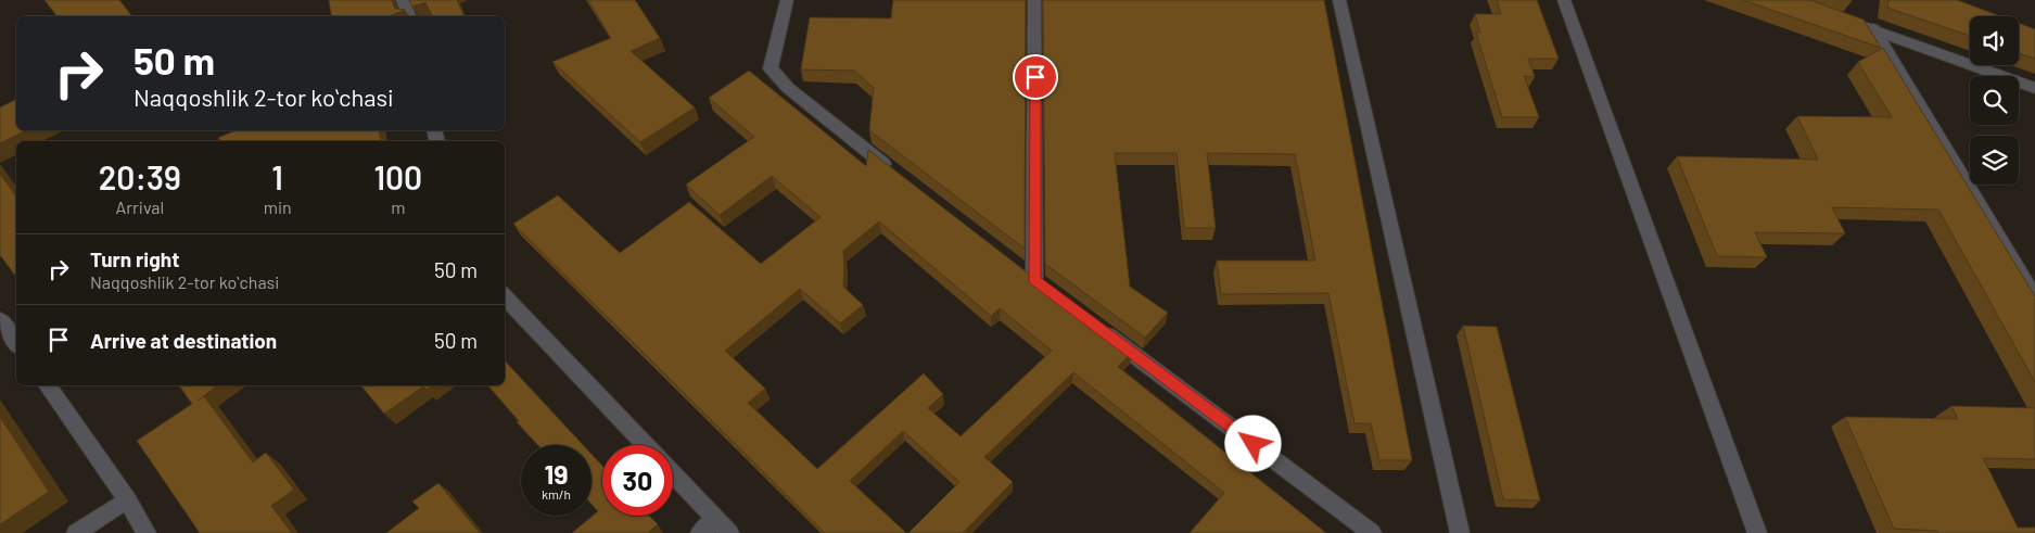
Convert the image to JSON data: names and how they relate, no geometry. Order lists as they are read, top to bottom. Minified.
{"page":{"turn":["50 m","Naqqoshlik 2-tor koʻchasi"],"eta":["20:39","Arrival","1","min","100","m"],"list":[{"name":"Turn right","note":"Naqqoshlik 2-tor koʻchasi","value":"50 m"},{"name":"Arrive at destination","value":"50 m"}],"speed":"19 km/h","limit":"30"}}
